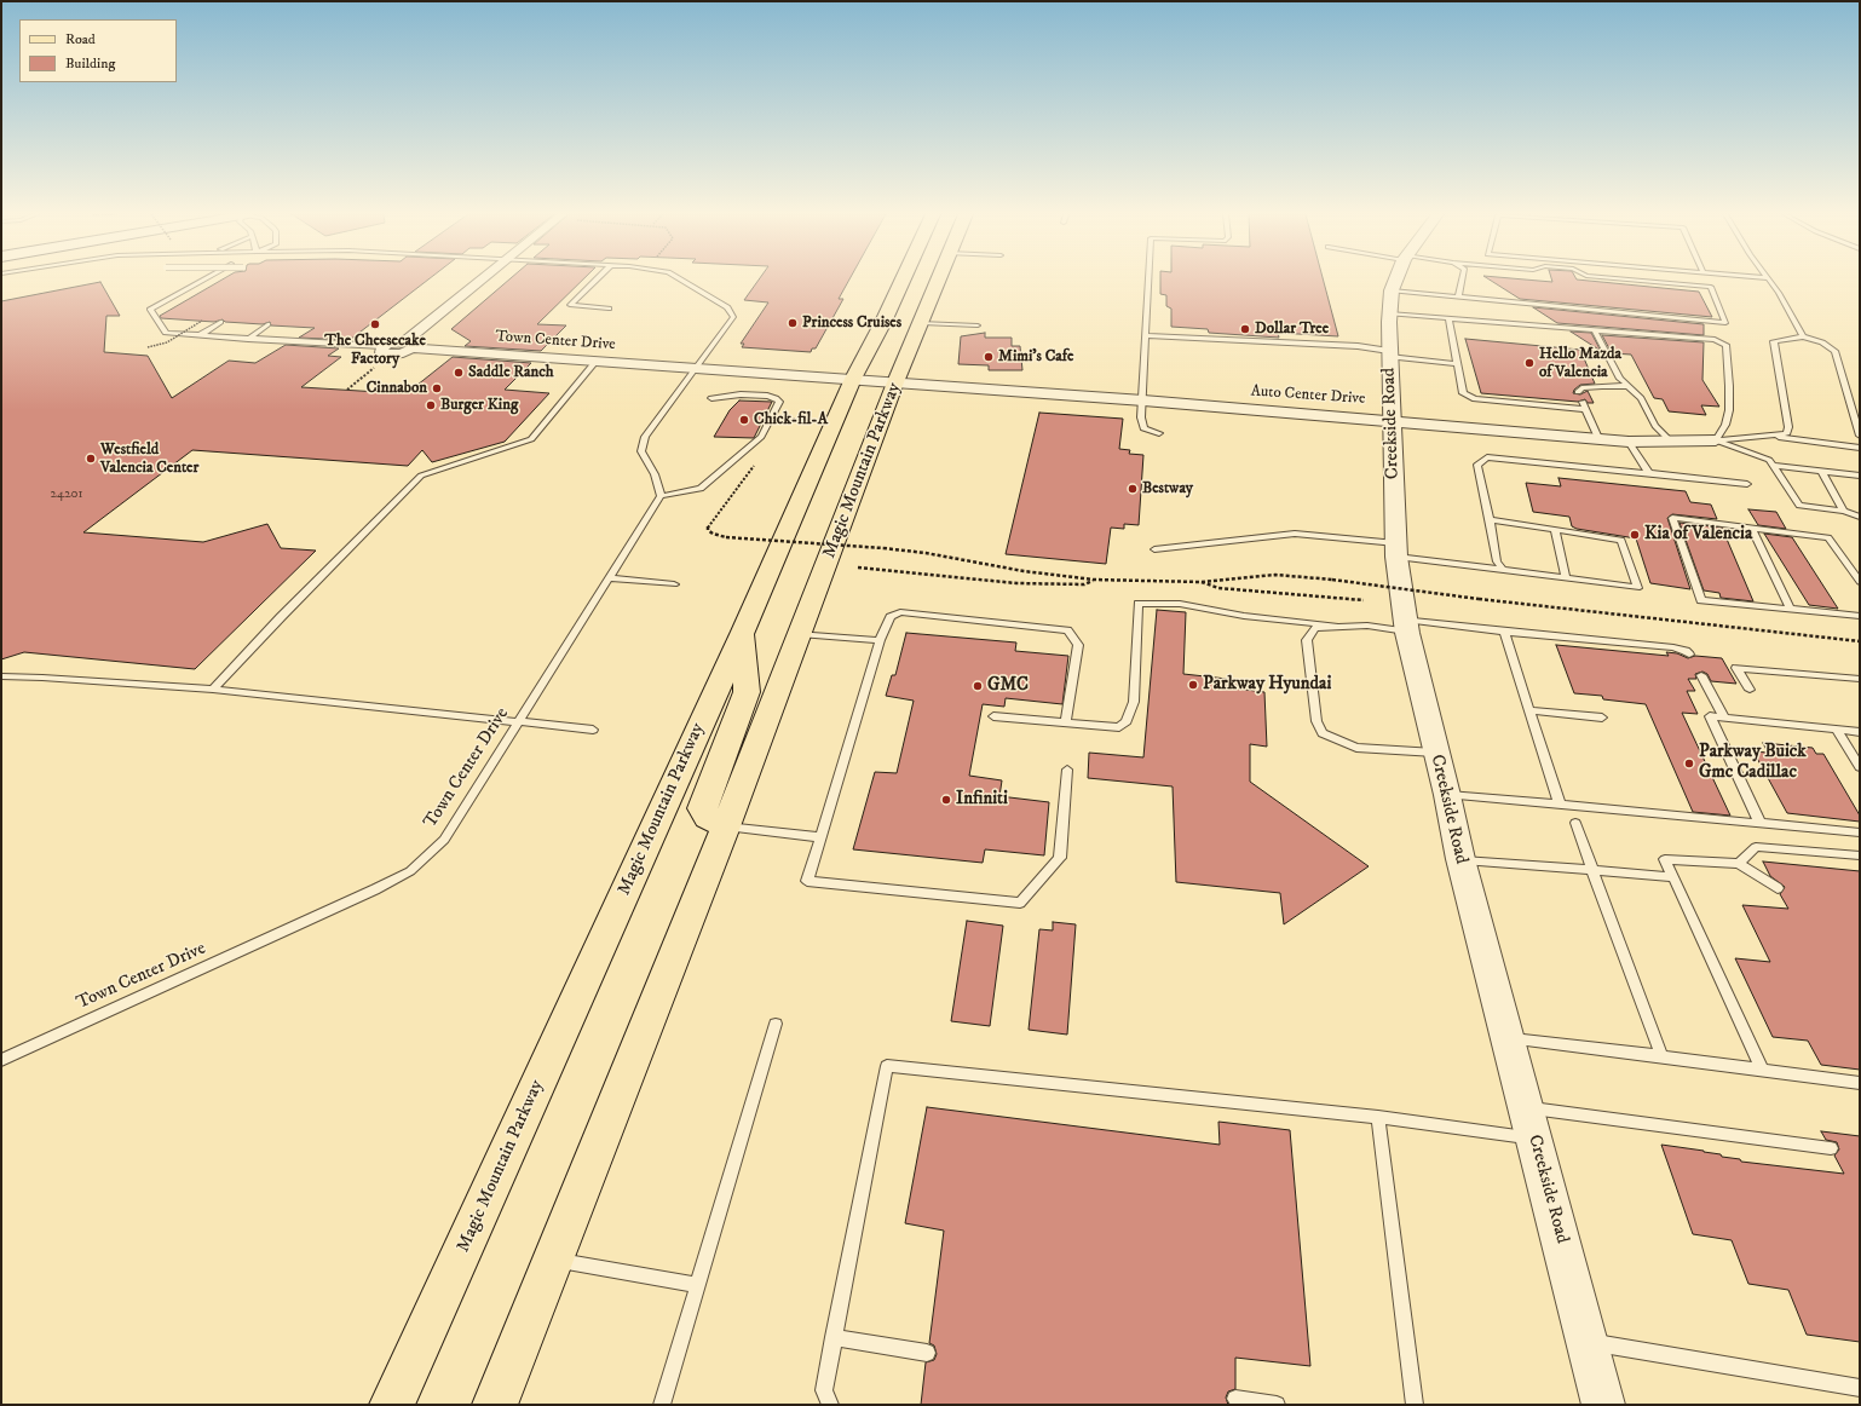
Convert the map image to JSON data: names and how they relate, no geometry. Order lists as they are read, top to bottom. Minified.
{"streets":{"main road":["Magic Mountain Parkway"],"street":["Town Center Drive","Auto Center Drive","Creekside Road"]},"crossings":[["Town Center Drive","Auto Center Drive"],["Town Center Drive","Magic Mountain Parkway"],["Auto Center Drive","Creekside Road"],["Auto Center Drive","Magic Mountain Parkway"]],"places":["Princess Cruises","The Cheesecake Factory","Dollar Tree","Mimi's Cafe","Hello Mazda of Valencia","Saddle Ranch","Cinnabon","Burger King","Chick-fil-A","Westfield Valencia Center","Bestway","Kia of Valencia","Parkway Hyundai","GMC","Parkway Buick Gmc Cadillac","Infiniti"],"house_numbers":["24201"],"legend":["Road","Building"]}
